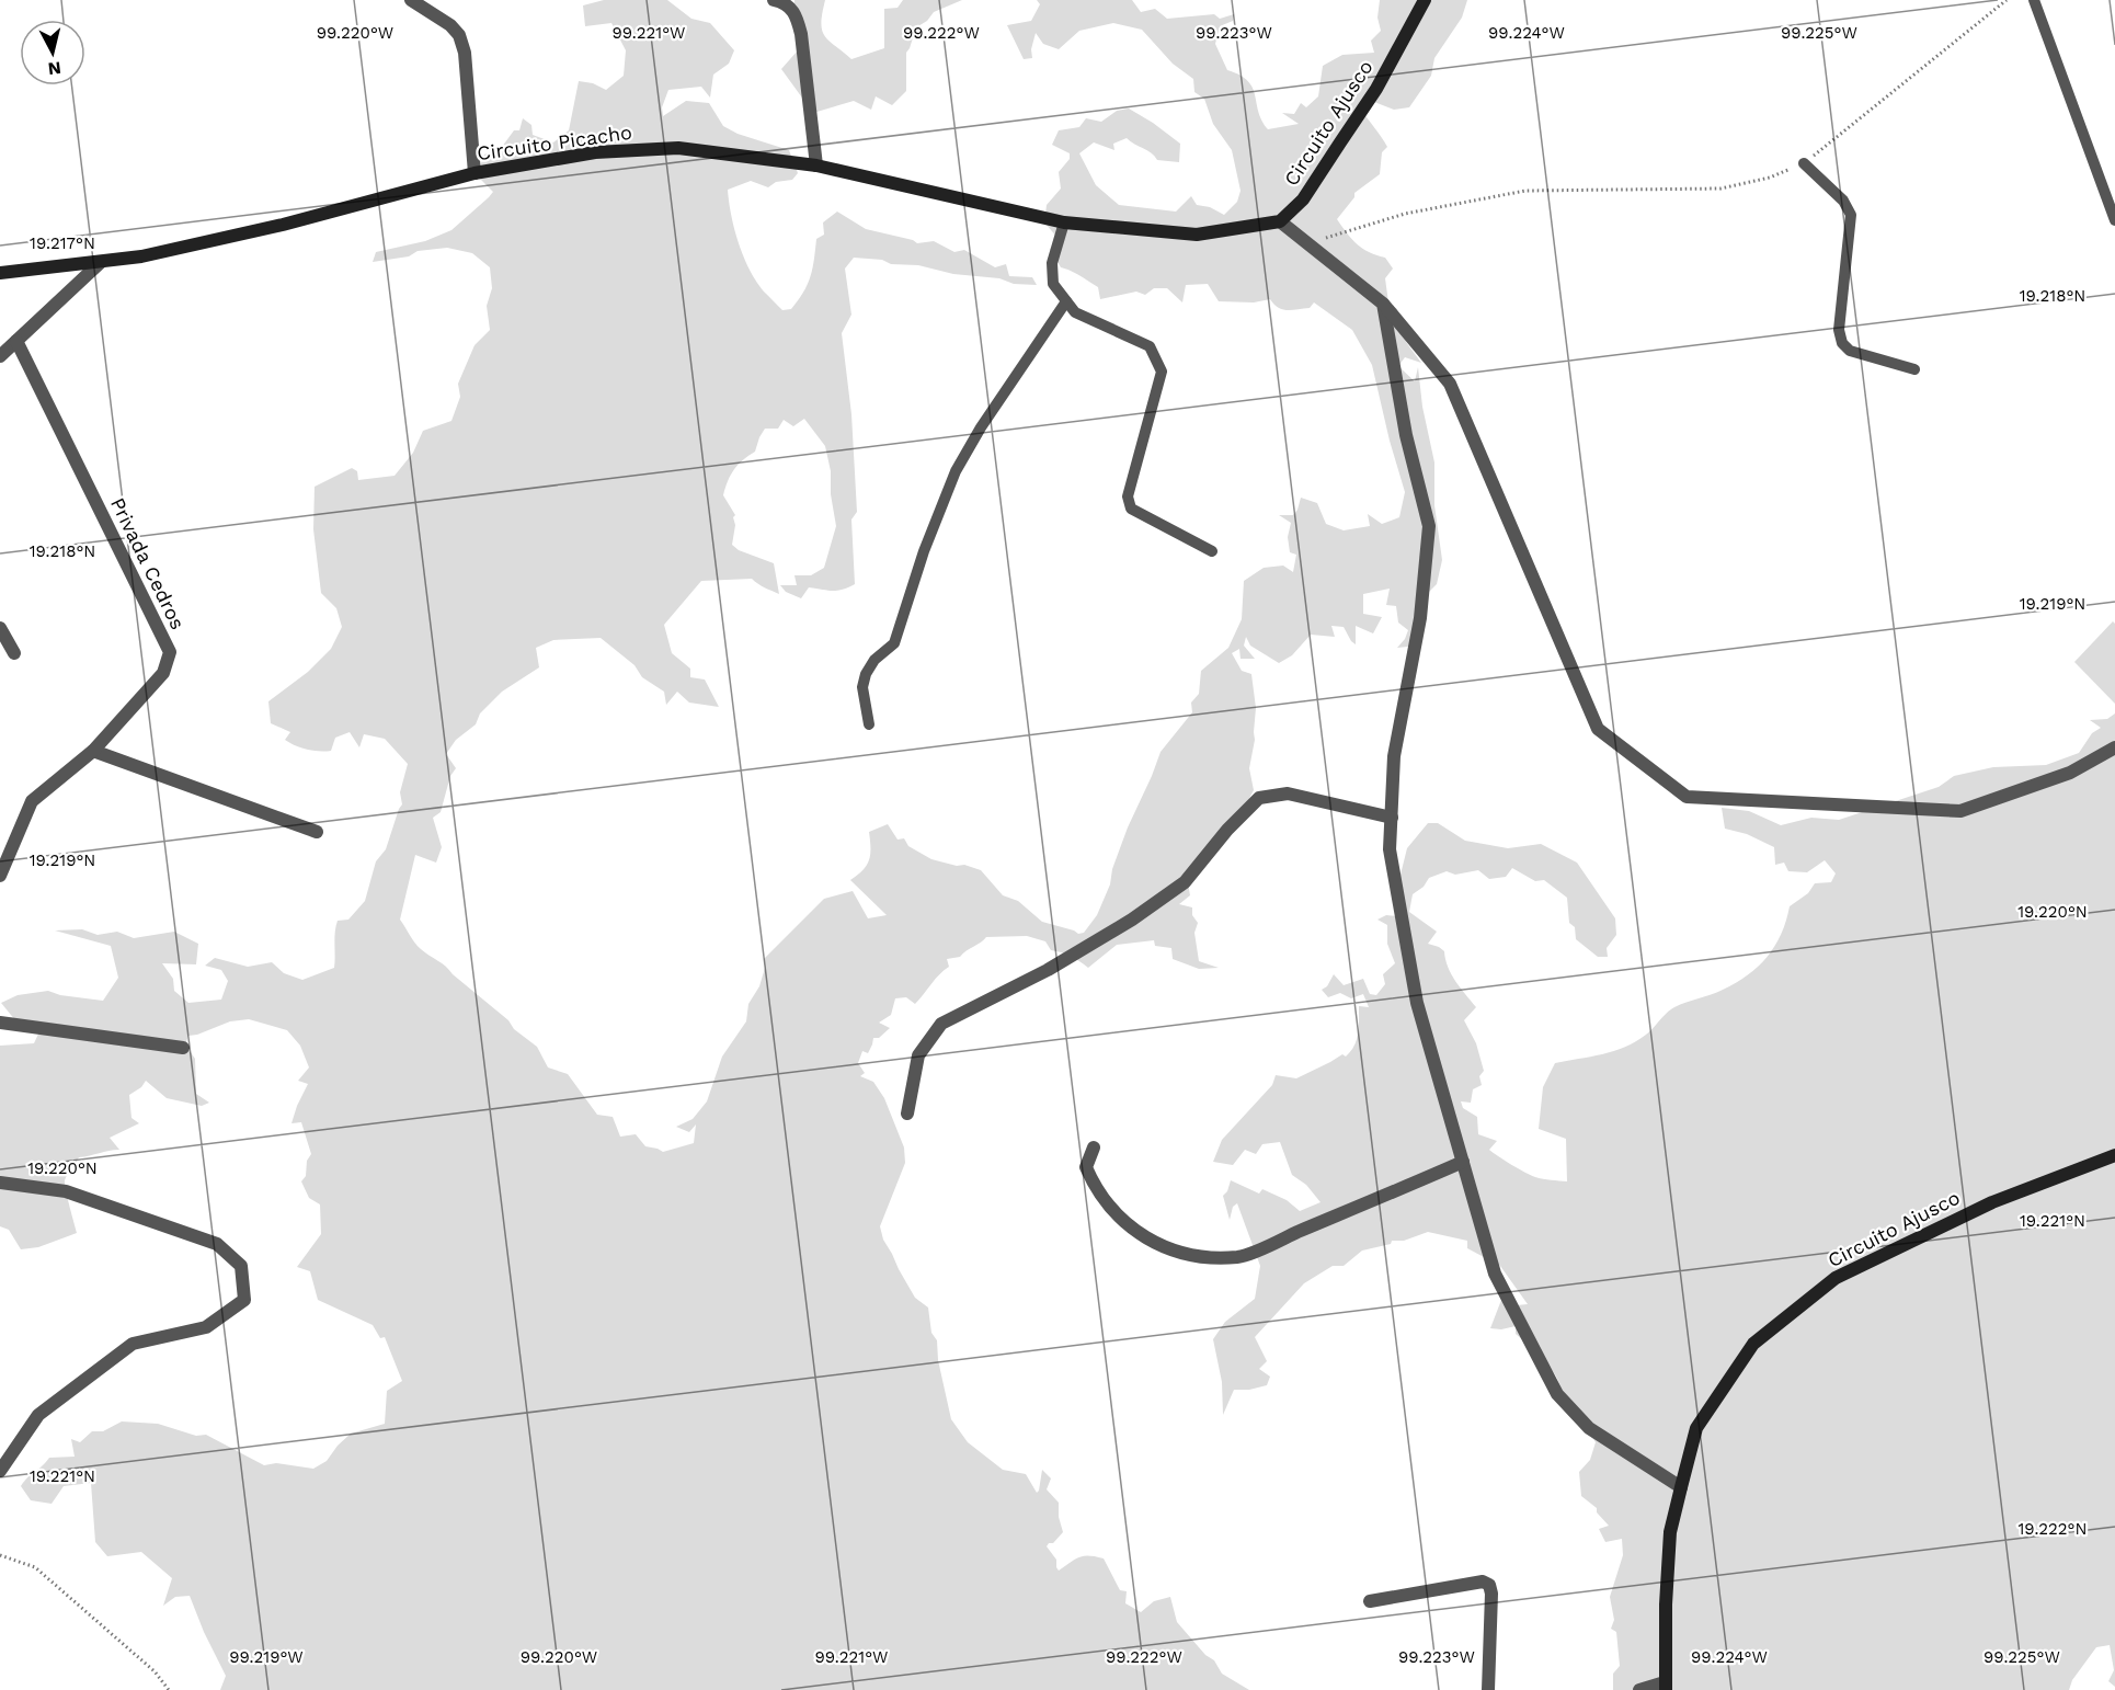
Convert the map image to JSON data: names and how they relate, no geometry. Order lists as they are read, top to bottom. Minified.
{"streets":{"main road":["Circuito Ajusco","Circuito Picacho"],"street":["Privada Cedros"]},"crossings":[["Circuito Ajusco","Circuito Picacho"]],"north":"bottom","coordinates":["99.220°W","99.221°W","99.222°W","99.223°W","99.224°W","99.225°W","19.217°N","19.218°N","19.219°N","19.220°N","19.221°N","19.222°N","99.219°W"]}
